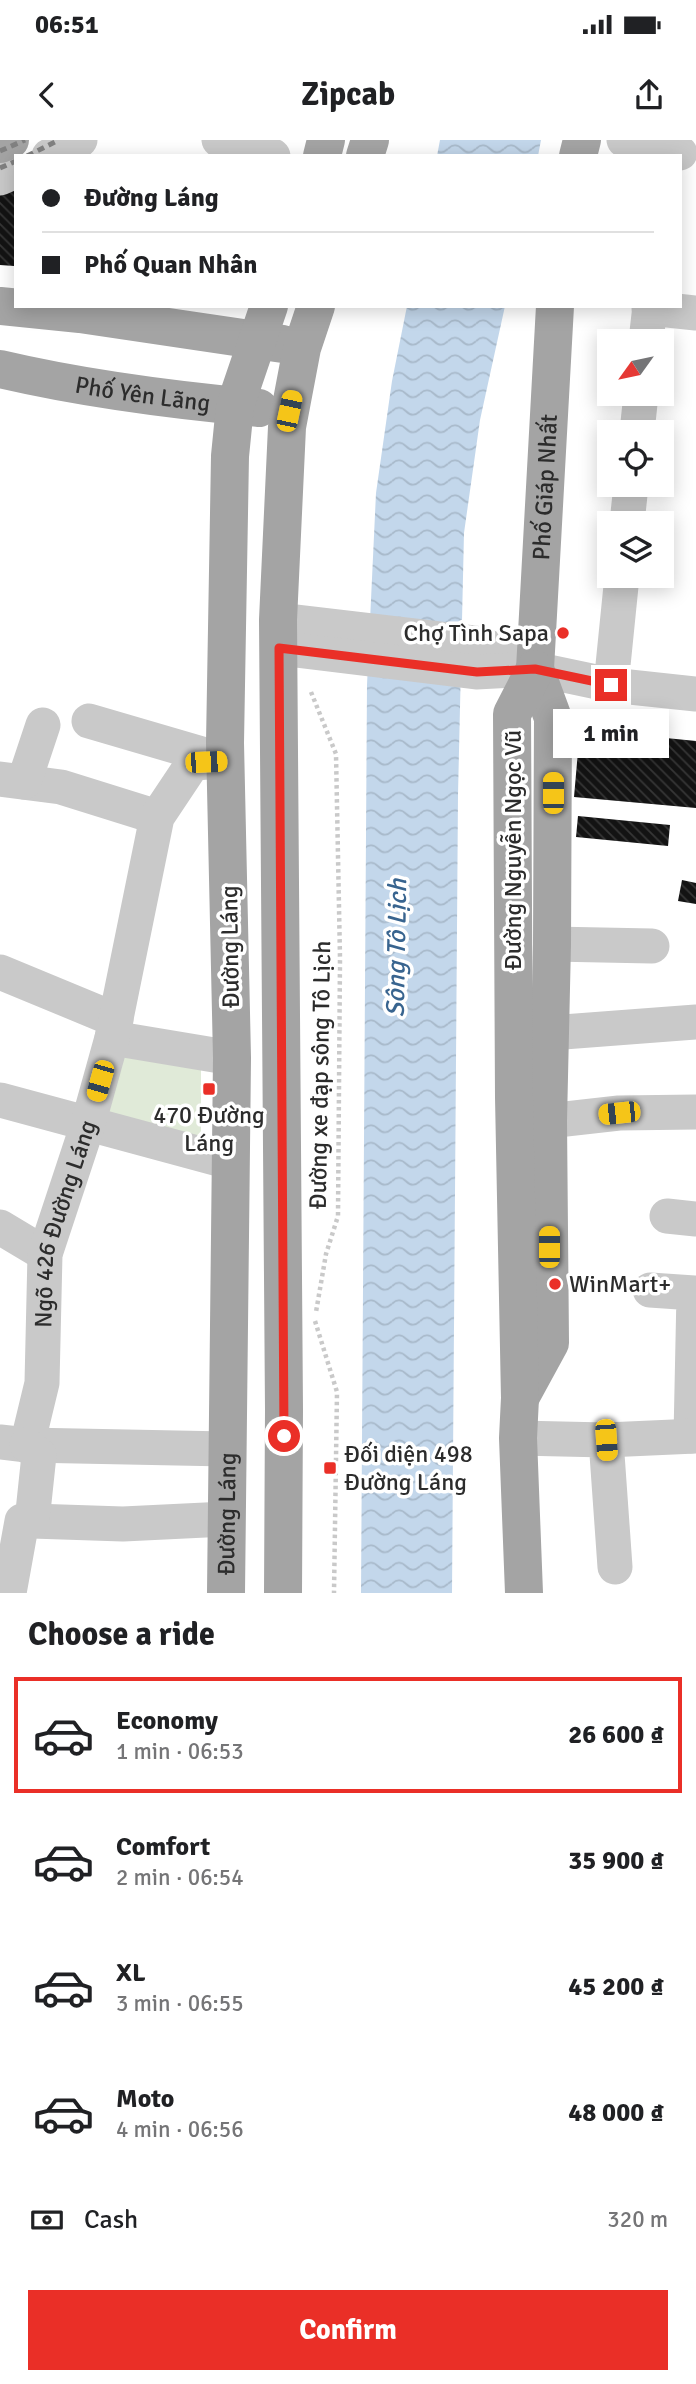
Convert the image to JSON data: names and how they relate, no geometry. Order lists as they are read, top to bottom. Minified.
{"streets":{"main road":["Phố Yên Lãng","Phố Giáp Nhất","Đường Nguyễn Ngọc Vũ","Đường Láng"],"street":["Ngõ 426 Đường Láng"],"path":["Đường xe đạp sông Tô Lịch"]},"crossings":[["Phố Yên Lãng","Đường Láng"],["Phố Giáp Nhất","Đường Nguyễn Ngọc Vũ"],["Đường Láng","Đường xe đạp sông Tô Lịch"],["Đường Láng","Ngõ 426 Đường Láng"]],"water":["Sông Tô Lịch"],"places":{"other":["Chợ Tình Sapa","WinMart+"],"transit":["470 Đường Láng","Đối diện 498 Đường Láng"]},"north":"bottom left","page":{"status":"06:51","header":"Zipcab","banner":["Đường Láng","Phố Quan Nhân"],"bubble":"1 min","heading":"Choose a ride","list":[{"name":"Economy","note":"1 min · 06:53","value":"26 600 ₫"},{"name":"Comfort","note":"2 min · 06:54","value":"35 900 ₫"},{"name":"XL","note":"3 min · 06:55","value":"45 200 ₫"},{"name":"Moto","note":"4 min · 06:56","value":"48 000 ₫"}],"pay":["Cash","320 m"],"buttons":"Confirm"}}
